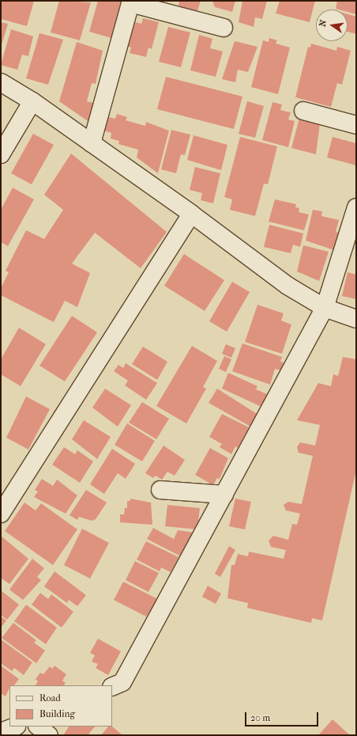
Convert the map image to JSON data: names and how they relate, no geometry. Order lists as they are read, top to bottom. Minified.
{"legend":["Road","Building"],"scale_bar":"20 m","north":"left"}
